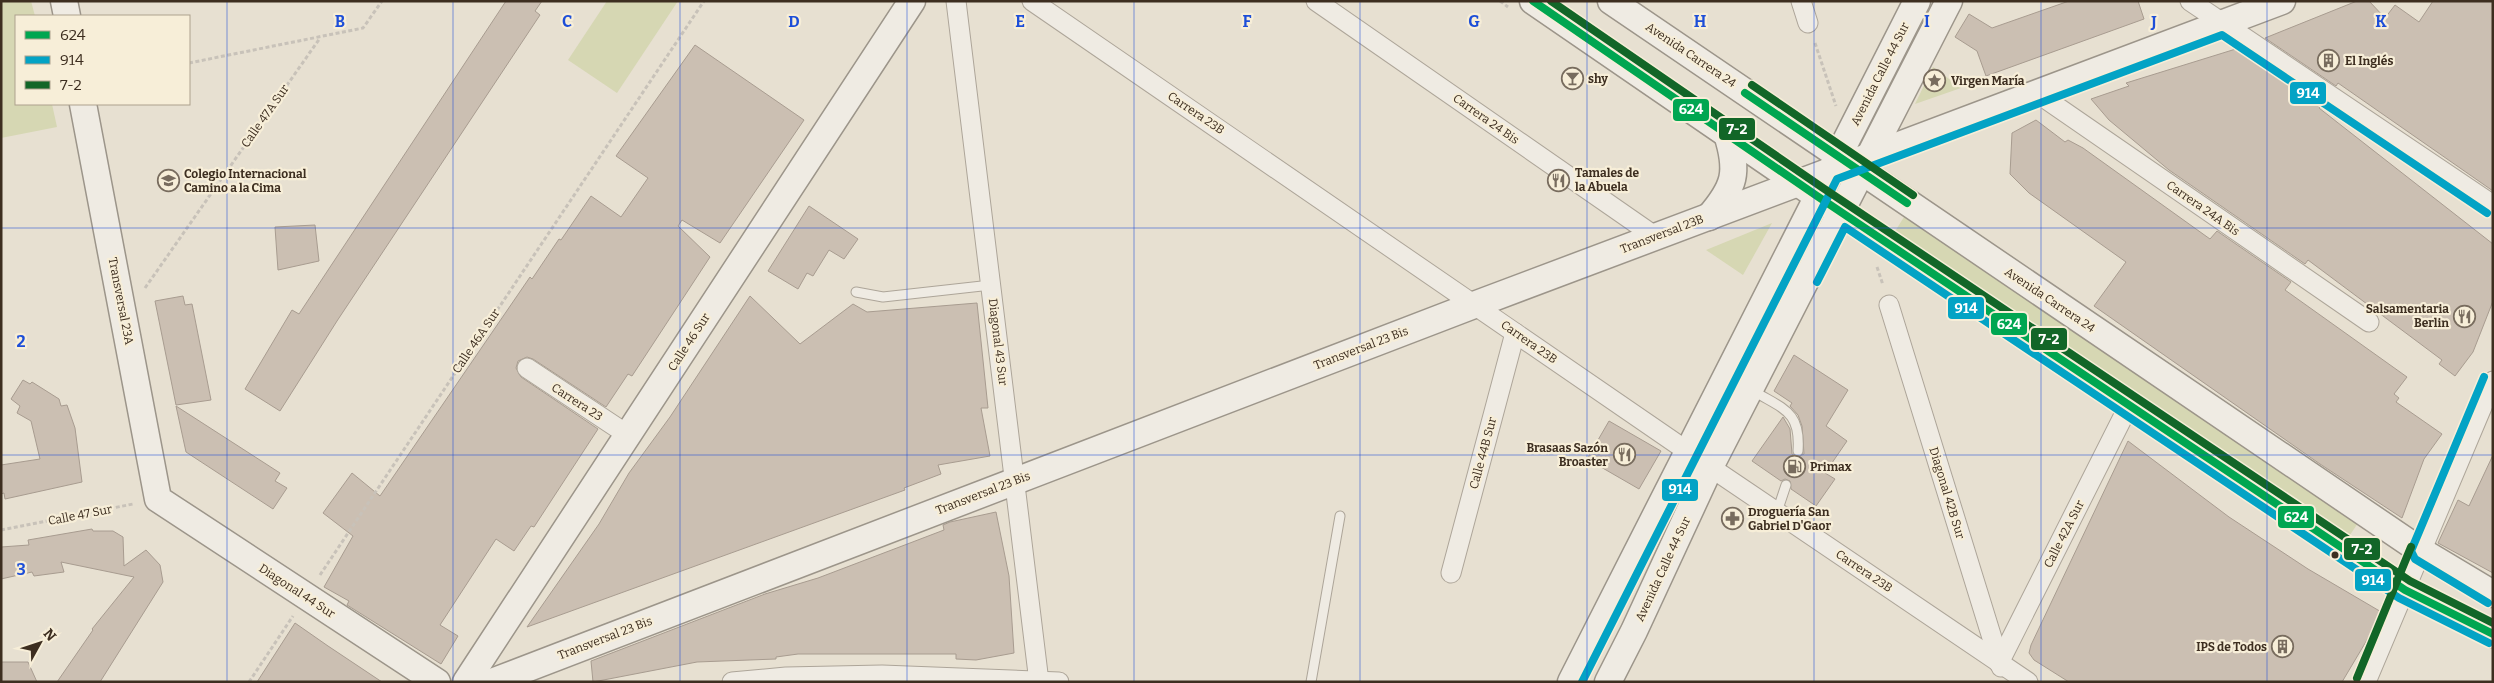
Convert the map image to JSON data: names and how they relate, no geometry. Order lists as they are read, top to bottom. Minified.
{"streets":{"main road":["Avenida Carrera 24","Avenida Calle 44 Sur","Transversal 23B","Transversal 23A","Calle 46 Sur","Transversal 23 Bis","Diagonal 44 Sur"],"street":["Carrera 23B","Carrera 24 Bis","Carrera 24A Bis","Diagonal 43 Sur","Carrera 23","Calle 44B Sur","Diagonal 42B Sur","Calle 42A Sur"],"path":["Calle 47A Sur","Calle 46A Sur","Calle 47 Sur"]},"crossings":[["Avenida Carrera 24","Avenida Calle 44 Sur"],["Avenida Carrera 24","Transversal 23B"],["Avenida Calle 44 Sur","Carrera 23B"],["Avenida Calle 44 Sur","Transversal 23B"],["Carrera 23B","Transversal 23B"],["Carrera 23B","Transversal 23 Bis"],["Carrera 23B","Calle 44B Sur"],["Carrera 23B","Diagonal 42B Sur"],["Carrera 23B","Calle 42A Sur"],["Calle 47A Sur","Transversal 23A"],["Carrera 24 Bis","Transversal 23B"],["Carrera 24A Bis","Transversal 23B"],["Transversal 23B","Transversal 23 Bis"],["Transversal 23A","Calle 47 Sur"],["Transversal 23A","Diagonal 44 Sur"],["Calle 46A Sur","Diagonal 44 Sur"],["Calle 46 Sur","Carrera 23"],["Diagonal 43 Sur","Transversal 23 Bis"],["Diagonal 42B Sur","Calle 42A Sur"],["Calle 47 Sur","Diagonal 44 Sur"]],"places":{"building":["El Inglés","IPS de Todos"],"bar":["shy"],"place":["Virgen María"],"restaurant":["Tamales de la Abuela","Salsamentaria Berlin","Brasaas Sazón Broaster"],"school or university":["Colegio Internacional Camino a la Cima"],"fuel station":["Primax"],"pharmacy":["Droguería San Gabriel D'Gaor"]},"lines":["transit line 624","transit line 7-2","transit line 914"],"legend":["624","914","7-2"],"north":"top right","grid":{"columns":["B","C","D","E","F","G","H","I","J","K"],"rows":["2","3"]}}
